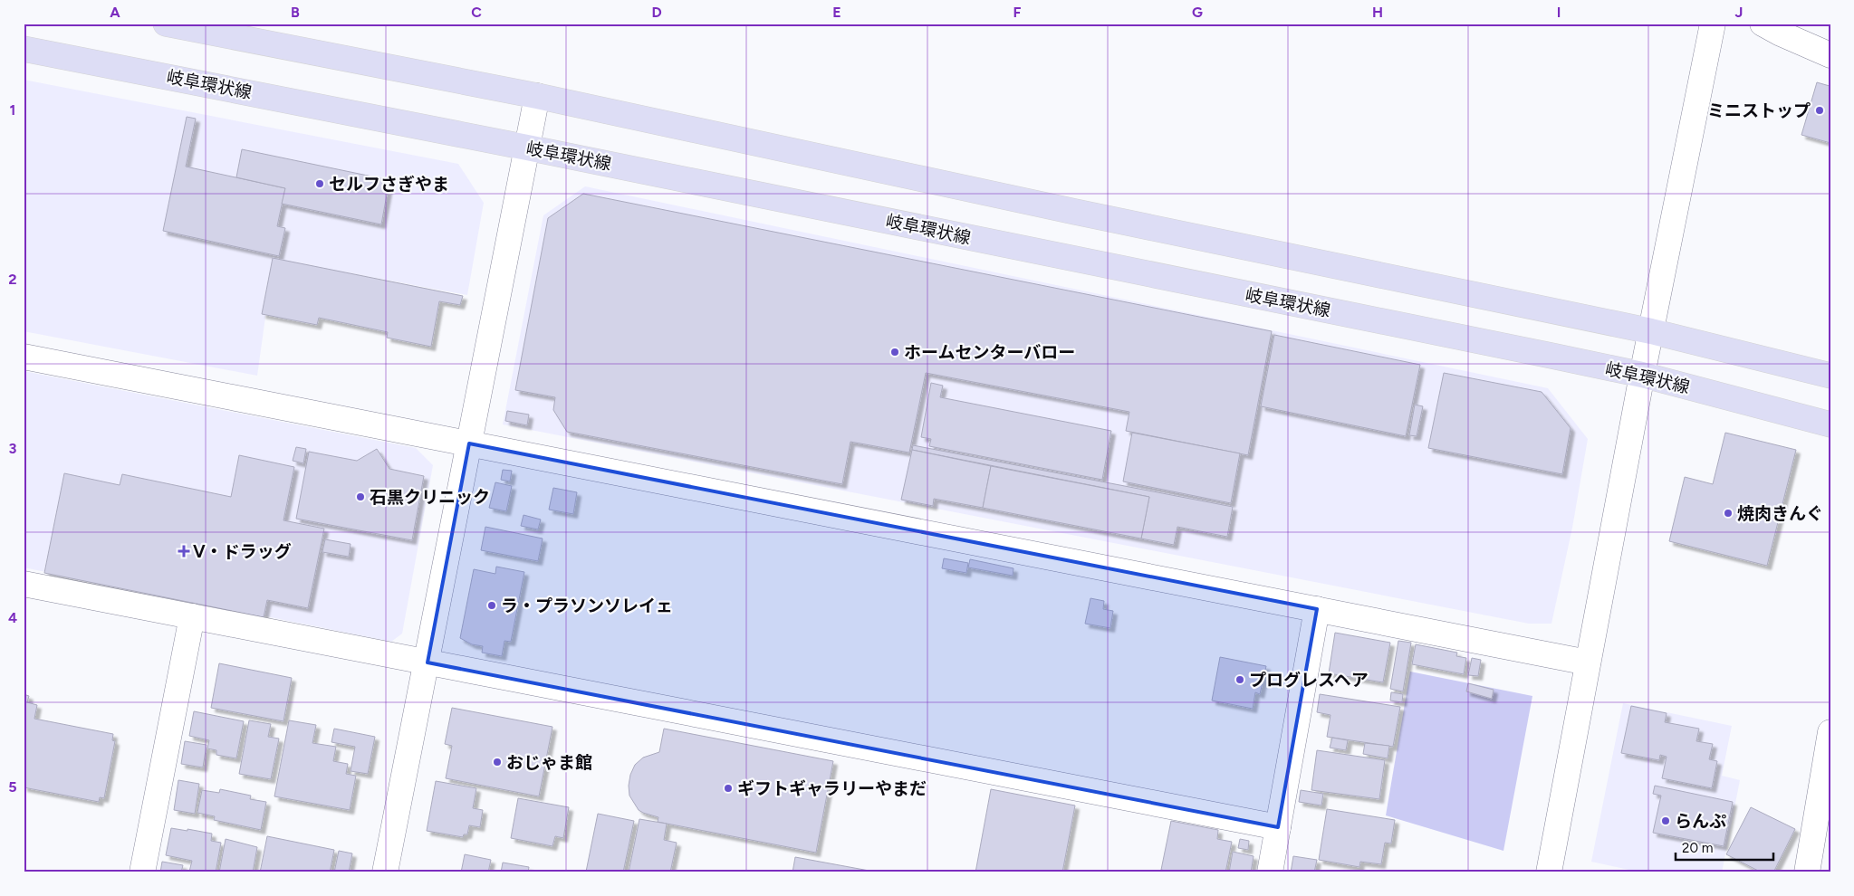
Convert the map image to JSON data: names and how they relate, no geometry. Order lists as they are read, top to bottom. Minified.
{"streets":{"main road":["岐阜環状線"]},"places":{"other":["ミニストップ","セルフさぎやま","ホームセンターバロー","石黒クリニック","焼肉きんぐ","ラ・プラソンソレイェ","プログレスヘア","おじゃま館","ギフトギャラリーやまだ","らんぷ"],"health":["V・ドラッグ"]},"scale_bar":"20 m","grid":{"columns":["A","B","C","D","E","F","G","H","I","J"],"rows":["1","2","3","4","5"]}}
